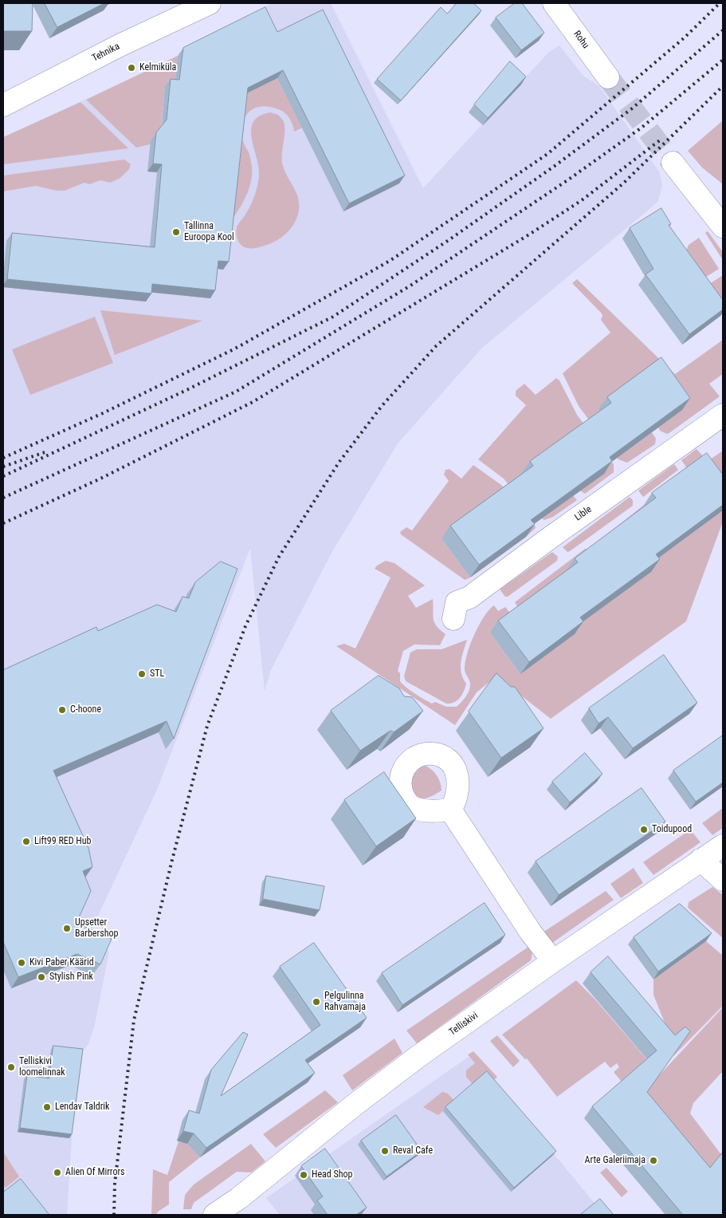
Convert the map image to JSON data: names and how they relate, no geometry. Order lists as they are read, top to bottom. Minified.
{"streets":{"street":["Rohu","Tehnika","Lible","Telliskivi"]},"places":["Kelmiküla","Tallinna Euroopa Kool","STL","C-hoone","Toidupood","Lift99 RED Hub","Upsetter Barbershop","Kivi Paber Käärid","Stylish Pink","Pelgulinna Rahvamaja","Telliskivi loomelinnak","Lendav Taldrik","Reval Cafe","Arte Galeriimaja","Alien Of Mirrors","Head Shop"]}
